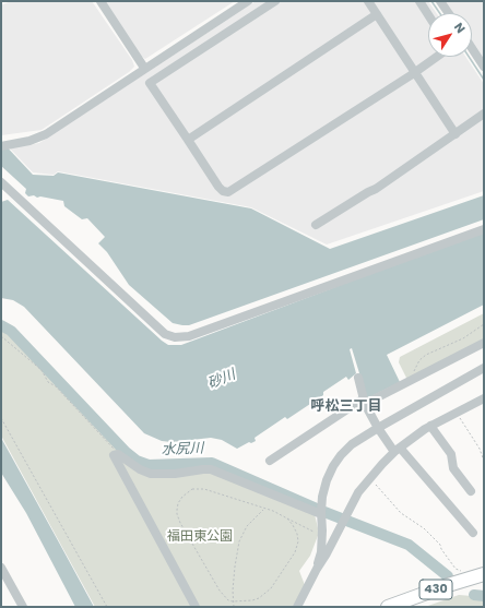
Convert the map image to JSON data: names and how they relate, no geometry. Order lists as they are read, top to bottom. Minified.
{"streets":{"highway":["430"]},"districts":["呼松三丁目"],"water":["砂川","水尻川"],"parks":["福田東公園"],"north":"top right"}
